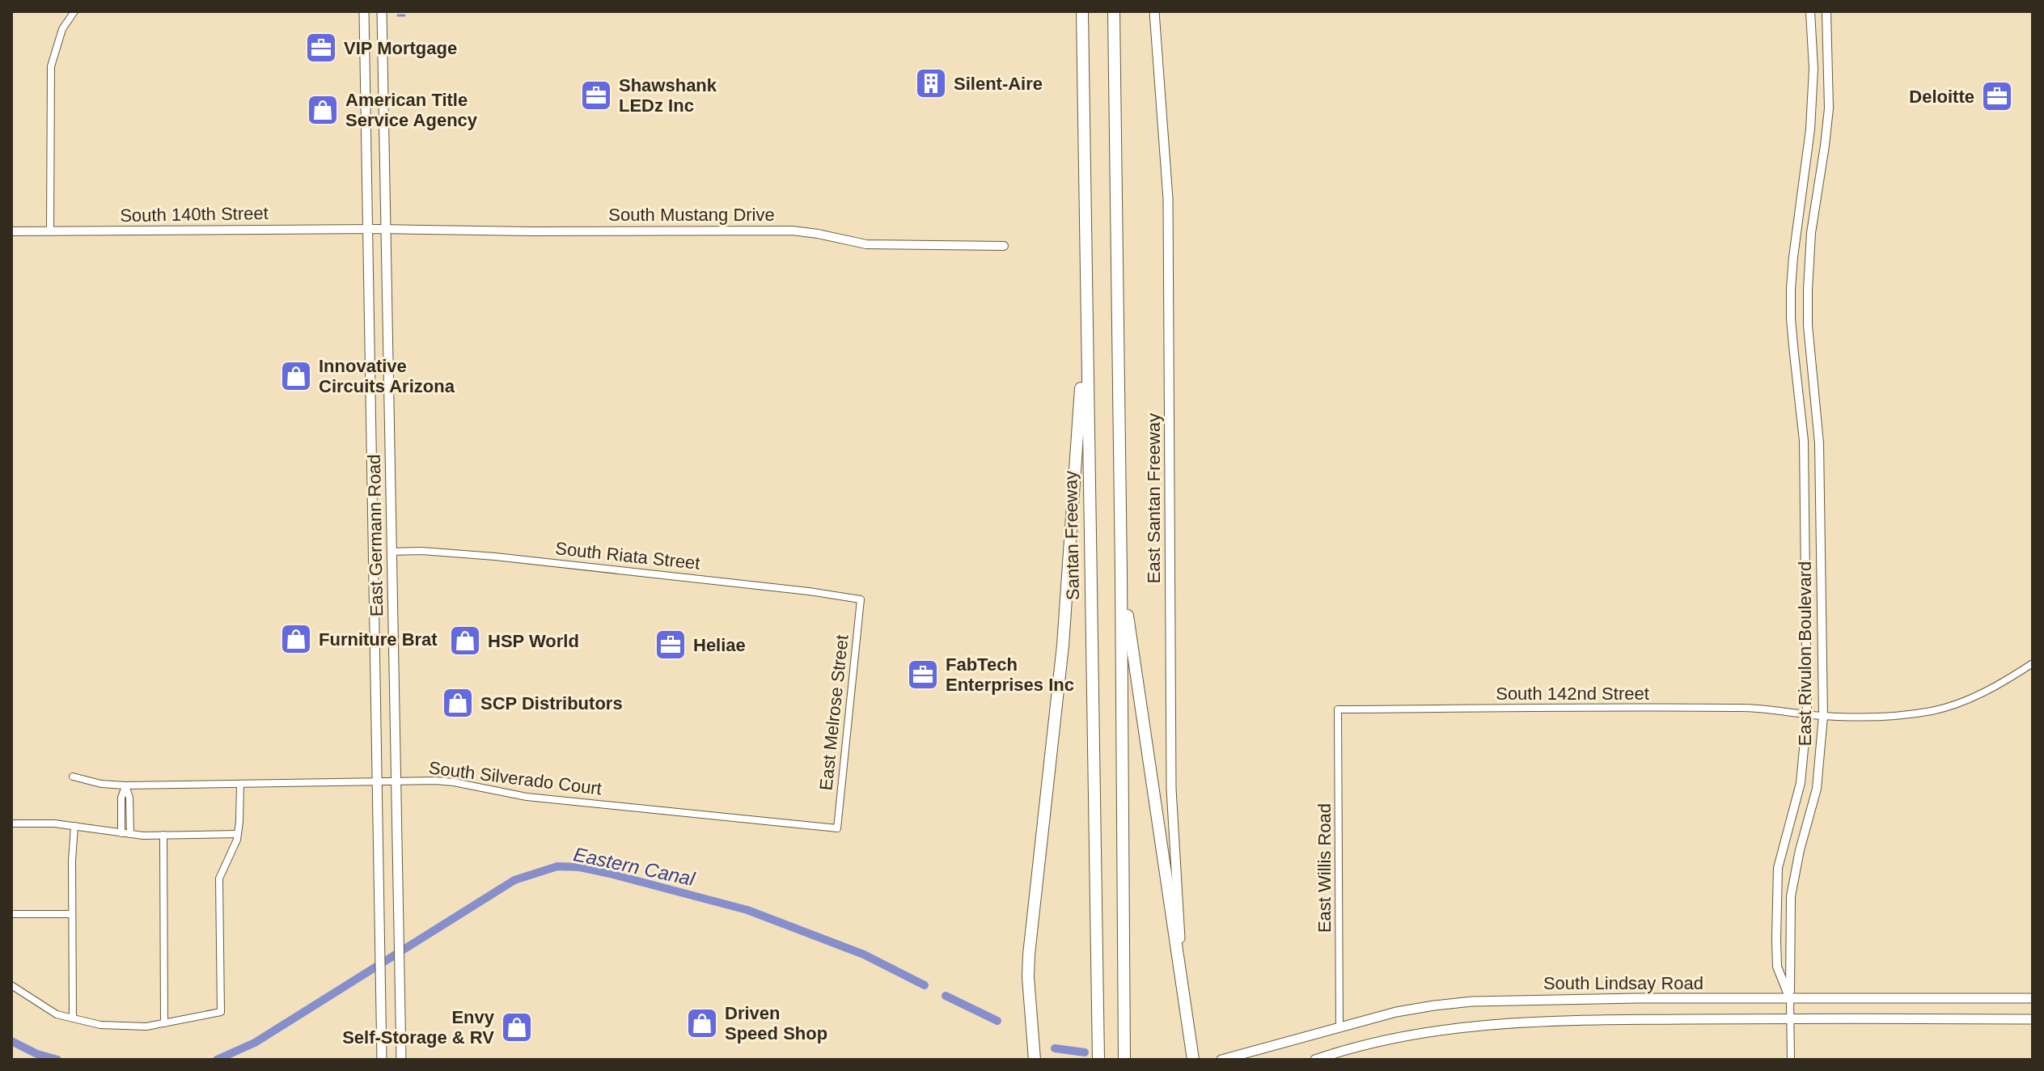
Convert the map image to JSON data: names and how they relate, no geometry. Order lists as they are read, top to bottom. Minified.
{"streets":{"highway":["Santan Freeway"],"main road":["East Santan Freeway","East Germann Road","South Lindsay Road"],"street":["South 140th Street","South Mustang Drive","South Riata Street","East Rivulon Boulevard","South 142nd Street","East Melrose Street","South Silverado Court","East Willis Road"]},"crossings":[["South 140th Street","South Mustang Drive"],["South 140th Street","East Germann Road"],["South Mustang Drive","East Germann Road"],["East Germann Road","South Riata Street"],["East Germann Road","South Silverado Court"],["South Riata Street","East Melrose Street"],["East Rivulon Boulevard","South 142nd Street"],["East Rivulon Boulevard","South Lindsay Road"],["South 142nd Street","East Willis Road"],["East Melrose Street","South Silverado Court"],["East Willis Road","South Lindsay Road"]],"water":["Eastern Canal"],"places":{"office":["VIP Mortgage","Shawshank LEDz Inc","Deloitte","Heliae","FabTech Enterprises Inc"],"building":["Silent-Aire"],"shop":["American Title Service Agency","Innovative Circuits Arizona","Furniture Brat","HSP World","SCP Distributors","Driven Speed Shop","Envy Self-Storage & RV"]}}
